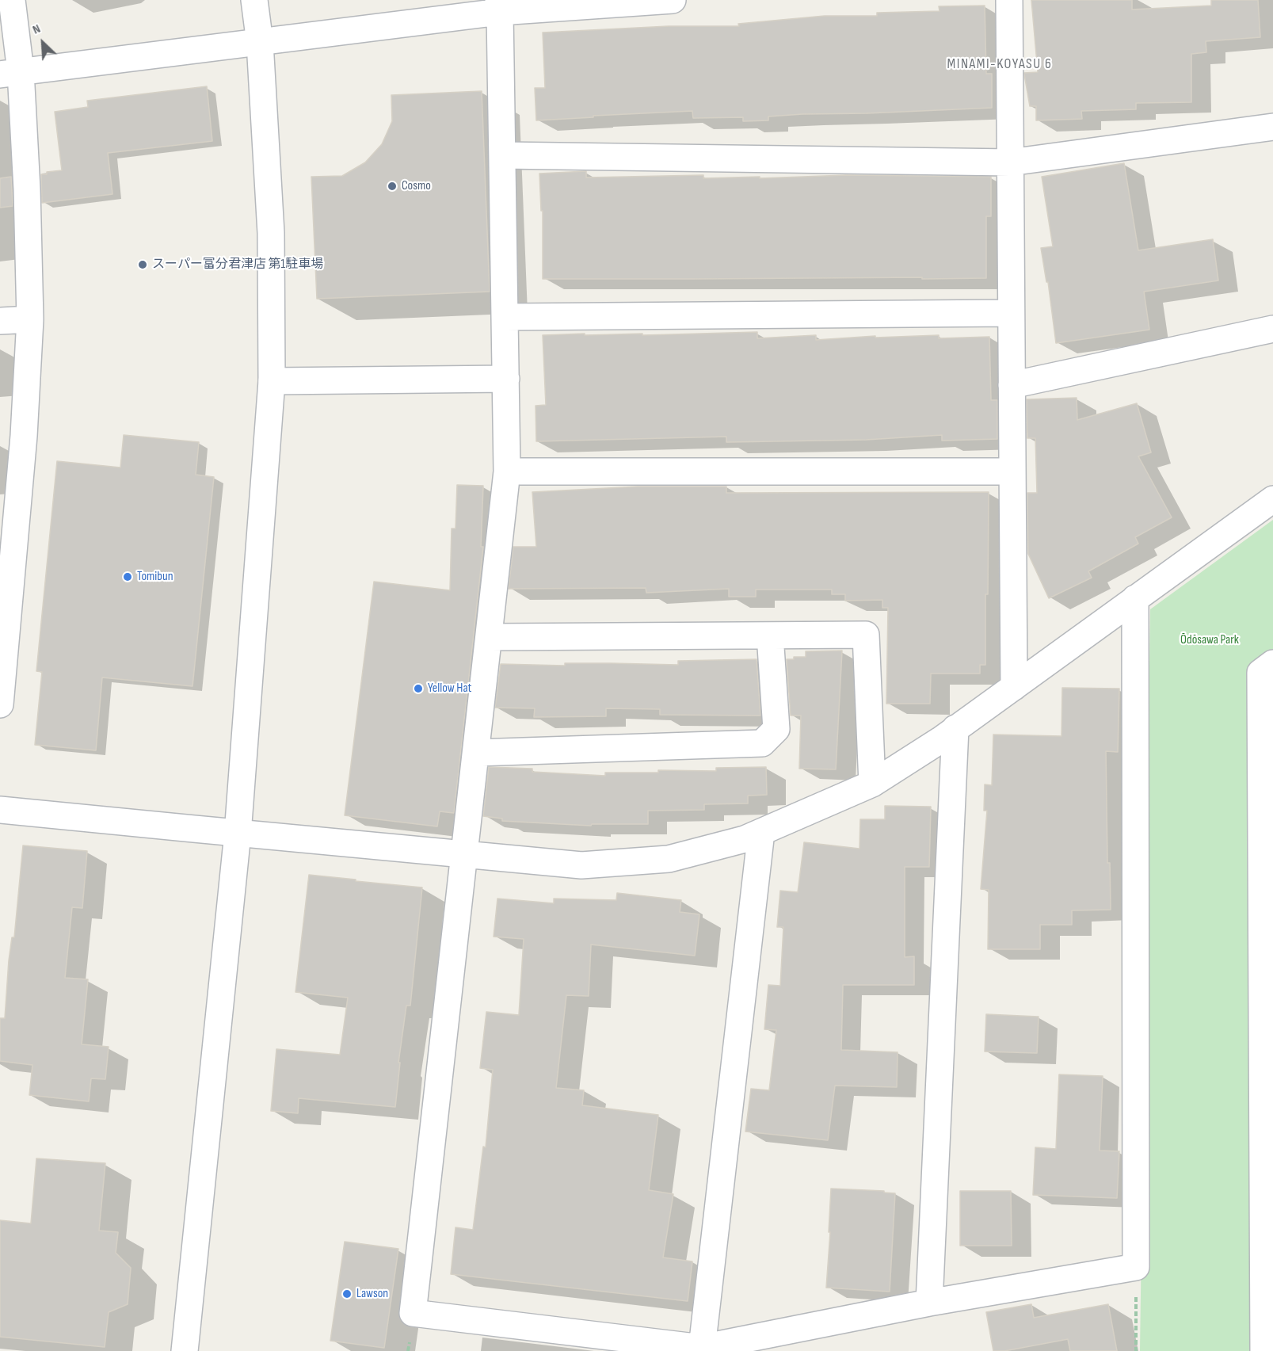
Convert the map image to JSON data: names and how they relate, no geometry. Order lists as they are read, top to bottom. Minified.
{"districts":["MINAMI-KOYASU 6"],"parks":["Ōdōsawa Park"],"places":["Cosmo","スーパー富分君津店 第1駐車場","Tomibun","Yellow Hat","Lawson"],"north":"top left"}
